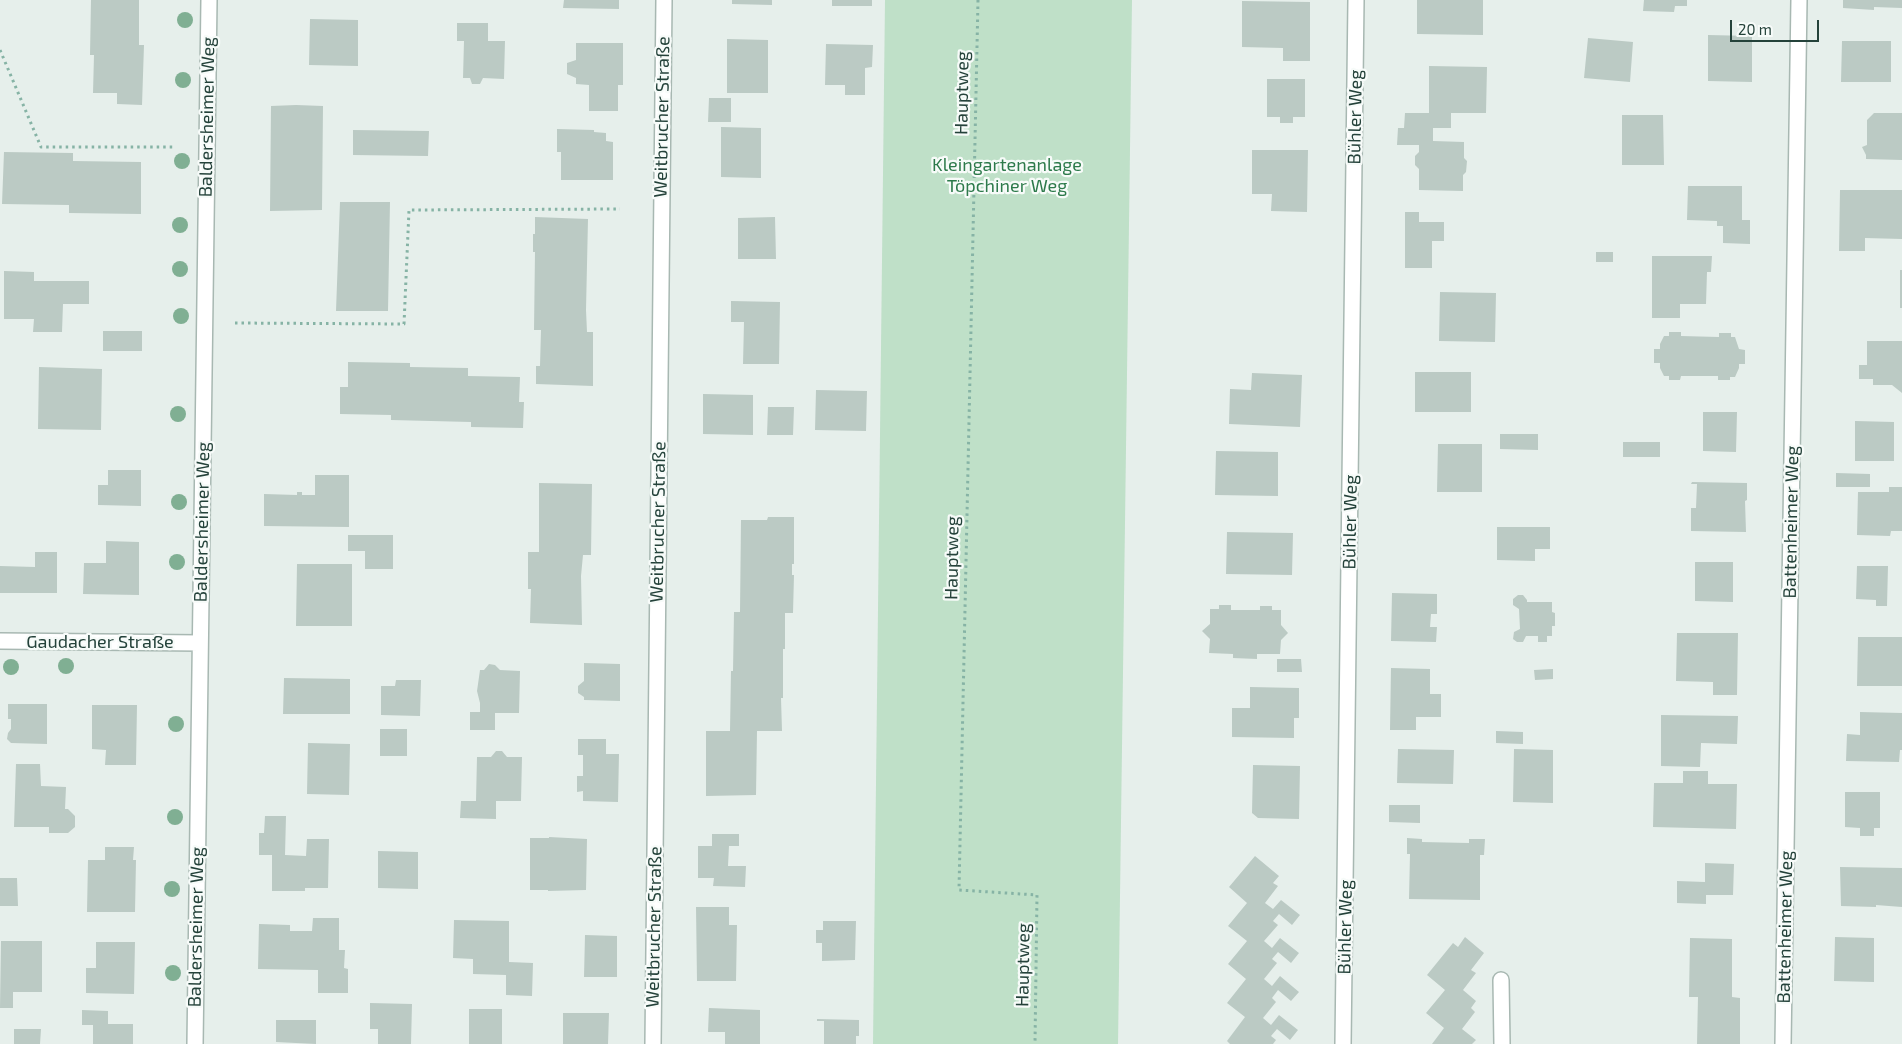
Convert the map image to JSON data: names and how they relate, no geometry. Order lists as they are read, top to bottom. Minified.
{"streets":{"street":["Baldersheimer Weg","Weitbrucher Straße","Bühler Weg","Battenheimer Weg","Gaudacher Straße"],"path":["Hauptweg"]},"crossings":[["Baldersheimer Weg","Gaudacher Straße"]],"parks":["Kleingartenanlage Töpchiner Weg"],"scale_bar":"20 m"}
